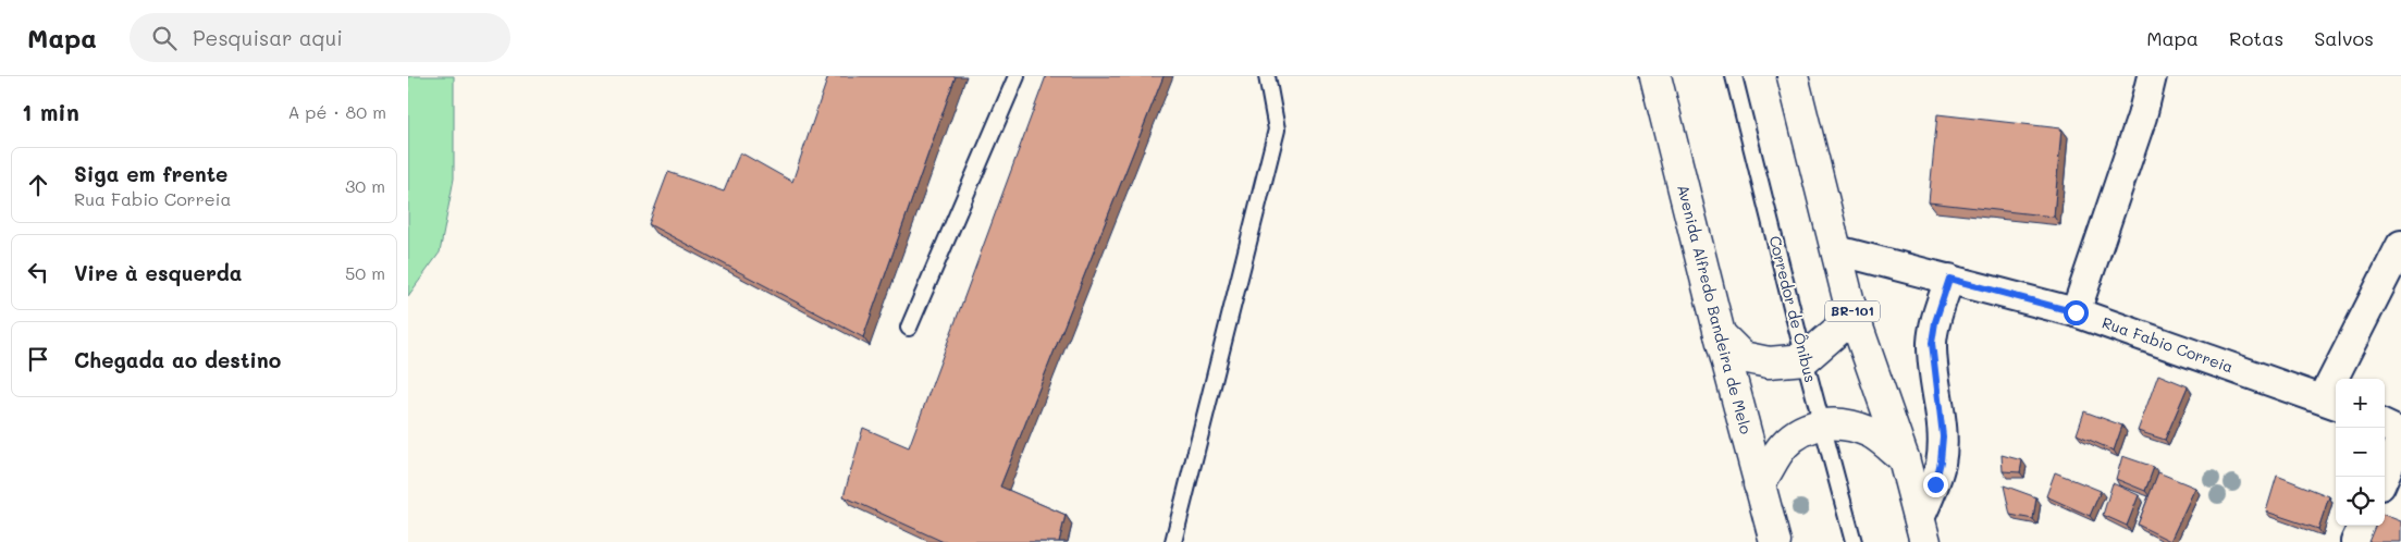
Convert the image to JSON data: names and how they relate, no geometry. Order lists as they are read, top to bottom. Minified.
{"streets":{"highway":["Avenida Alfredo Bandeira de Melo","BR-101"],"street":["Rua Fabio Correia"],"lane":["Corredor de Ônibus"]},"crossings":[["BR-101","Rua Fabio Correia"]],"page":{"header":"Mapa","search":"Pesquisar aqui","nav":["Mapa","Rotas","Salvos"],"heading":["1 min","A pé · 80 m"],"list":[["Siga em frente","Rua Fabio Correia","30 m"],["Vire à esquerda","50 m"],"Chegada ao destino"],"map_buttons":["+","−"]}}
